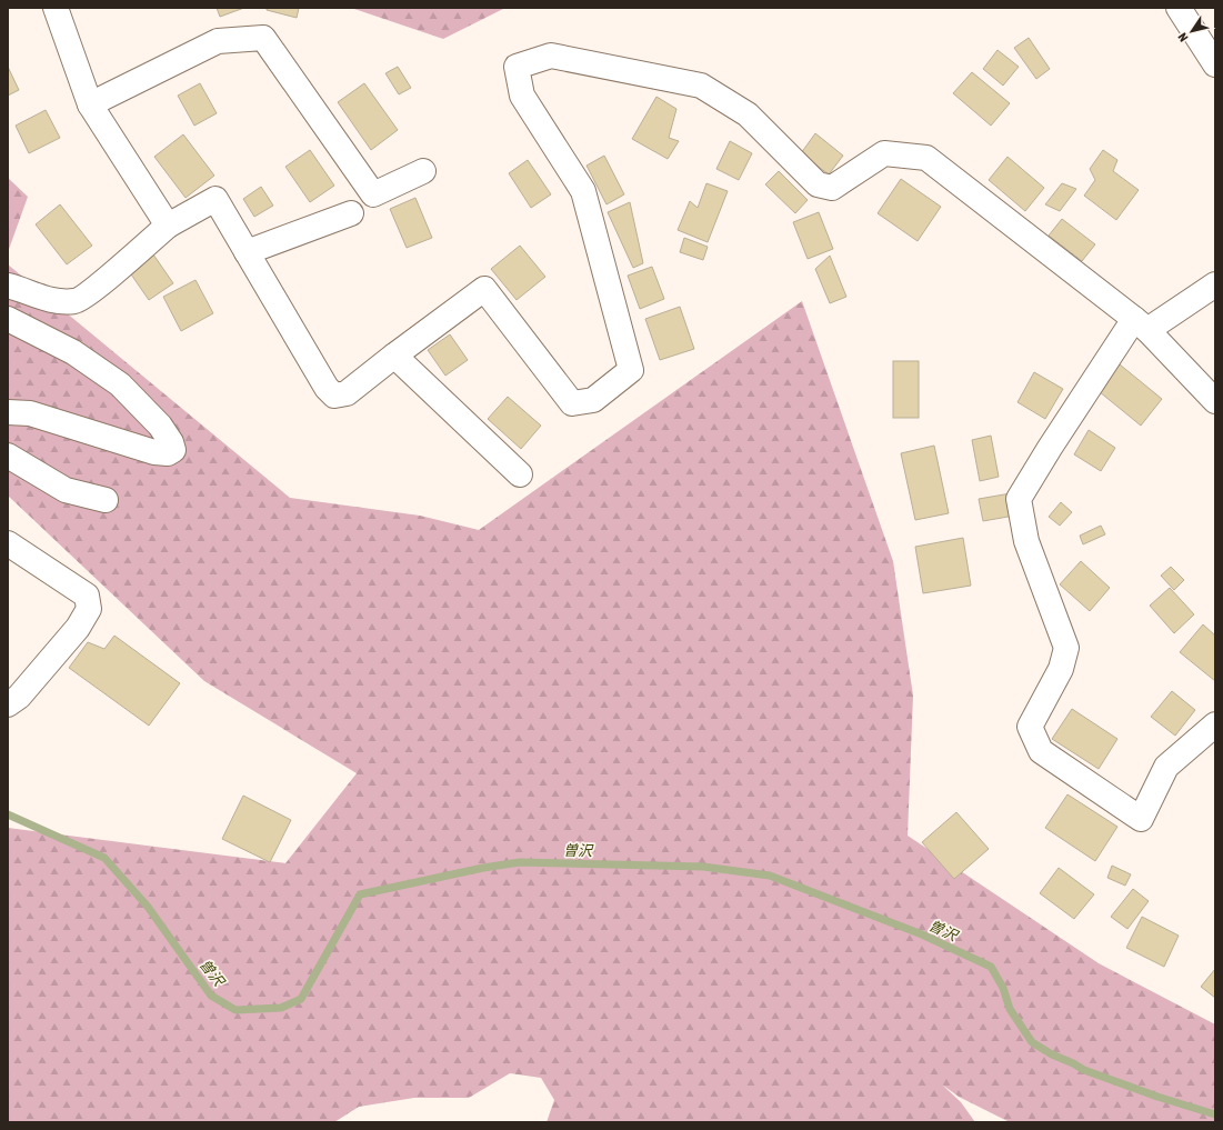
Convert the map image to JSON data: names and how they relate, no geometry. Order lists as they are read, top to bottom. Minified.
{"water":["曽沢"],"north":"bottom left"}
